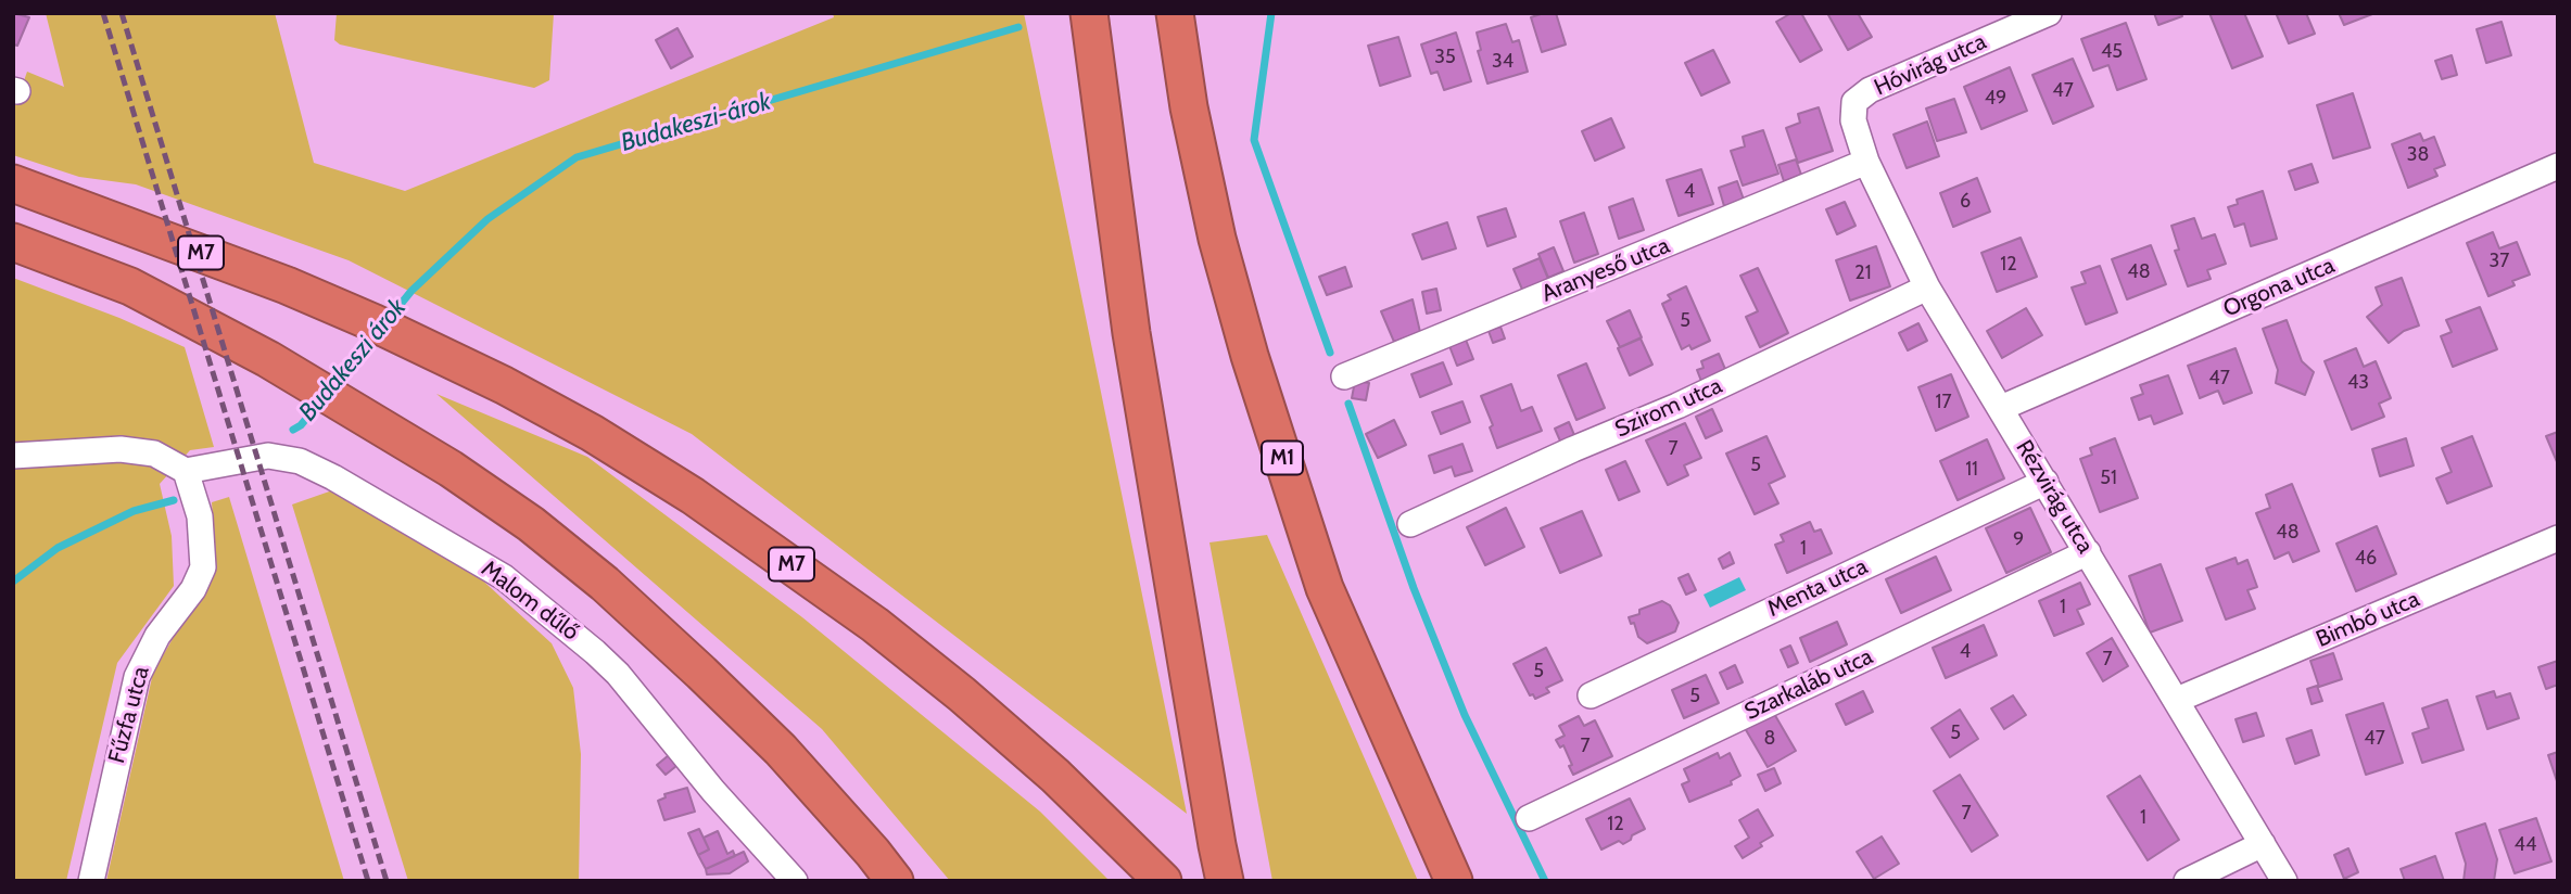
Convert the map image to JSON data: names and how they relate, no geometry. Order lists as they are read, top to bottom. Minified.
{"streets":{"highway":["M7","M1"],"street":["Hóvirág utca","Aranyeső utca","Orgona utca","Szirom utca","Rézvirág utca","Menta utca","Malom dűlő","Bimbó utca","Szarkaláb utca","Fűzfa utca"]},"crossings":[["Hóvirág utca","Rézvirág utca"],["Aranyeső utca","Rézvirág utca"],["Orgona utca","Rézvirág utca"],["Szirom utca","Rézvirág utca"],["Rézvirág utca","Menta utca"],["Rézvirág utca","Bimbó utca"],["Rézvirág utca","Szarkaláb utca"],["Malom dűlő","Fűzfa utca"]],"water":["Budakeszi-árok","Budakeszi árok"],"house_numbers":["45","35","34","47","49","38","4","6","37","12","48","21","5","47","43","17","7","5","11","51","48","9","1","46","1","4","7","5","5","5","8","47","7","7","1","12","44"]}
